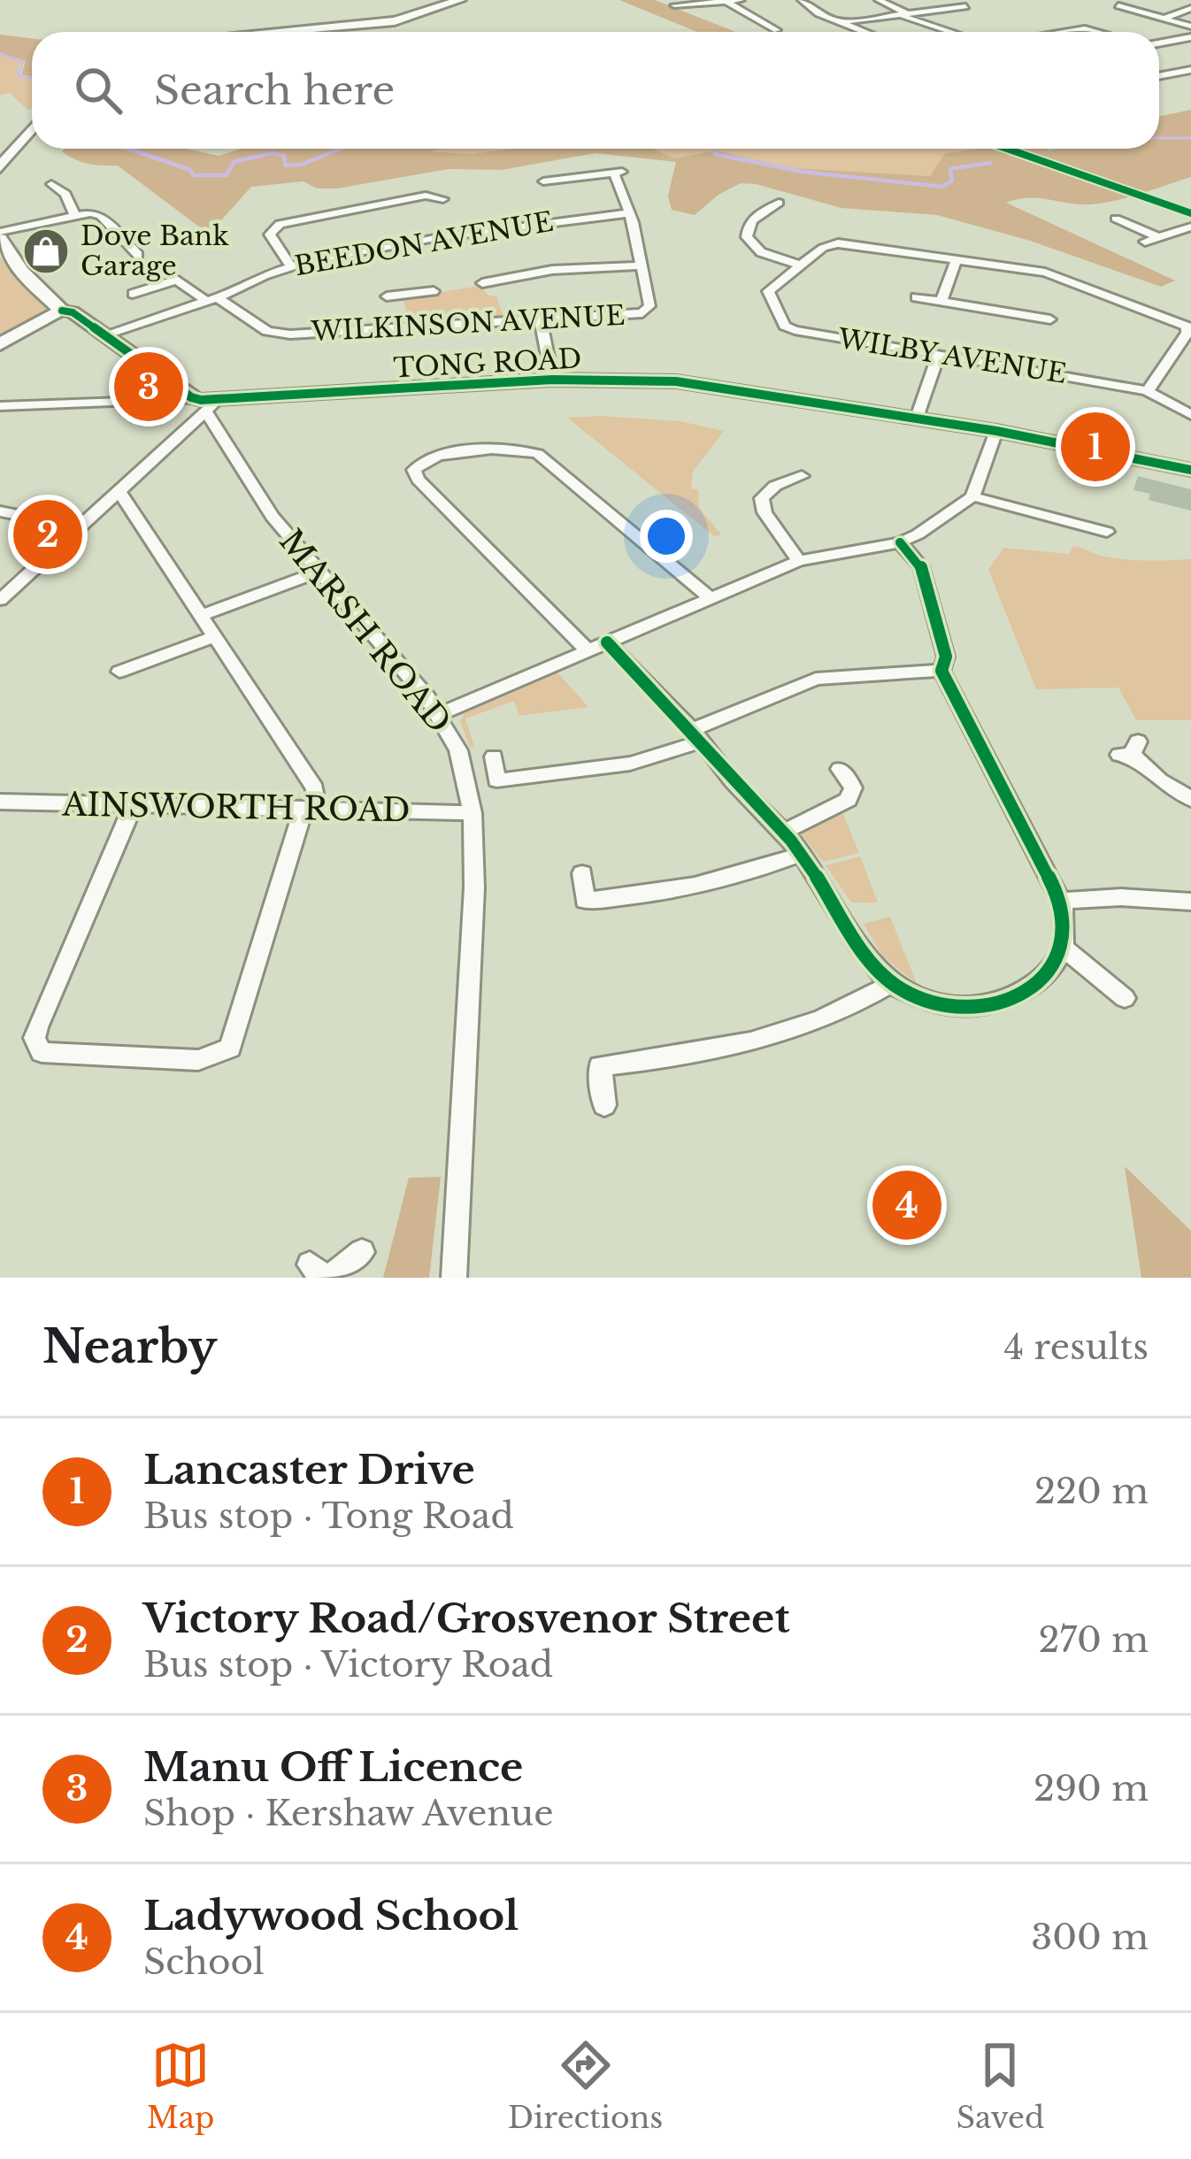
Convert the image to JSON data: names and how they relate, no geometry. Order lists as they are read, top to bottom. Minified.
{"streets":{"street":["BEEDON AVENUE","WILKINSON AVENUE","WILBY AVENUE","TONG ROAD","MARSH ROAD","AINSWORTH ROAD"]},"crossings":[["BEEDON AVENUE","WILKINSON AVENUE"],["TONG ROAD","MARSH ROAD"],["MARSH ROAD","AINSWORTH ROAD"]],"places":{"shop":["Dove Bank Garage"]},"page":{"search":"Search here","pins":["3","1","2","4"],"heading":["Nearby","4 results"],"list":[{"mark":"1","name":"Lancaster Drive","note":"Bus stop · Tong Road","value":"220 m"},{"mark":"2","name":"Victory Road/Grosvenor Street","note":"Bus stop · Victory Road","value":"270 m"},{"mark":"3","name":"Manu Off Licence","note":"Shop · Kershaw Avenue","value":"290 m"},{"mark":"4","name":"Ladywood School","note":"School","value":"300 m"}],"nav":["Map","Directions","Saved"]}}
